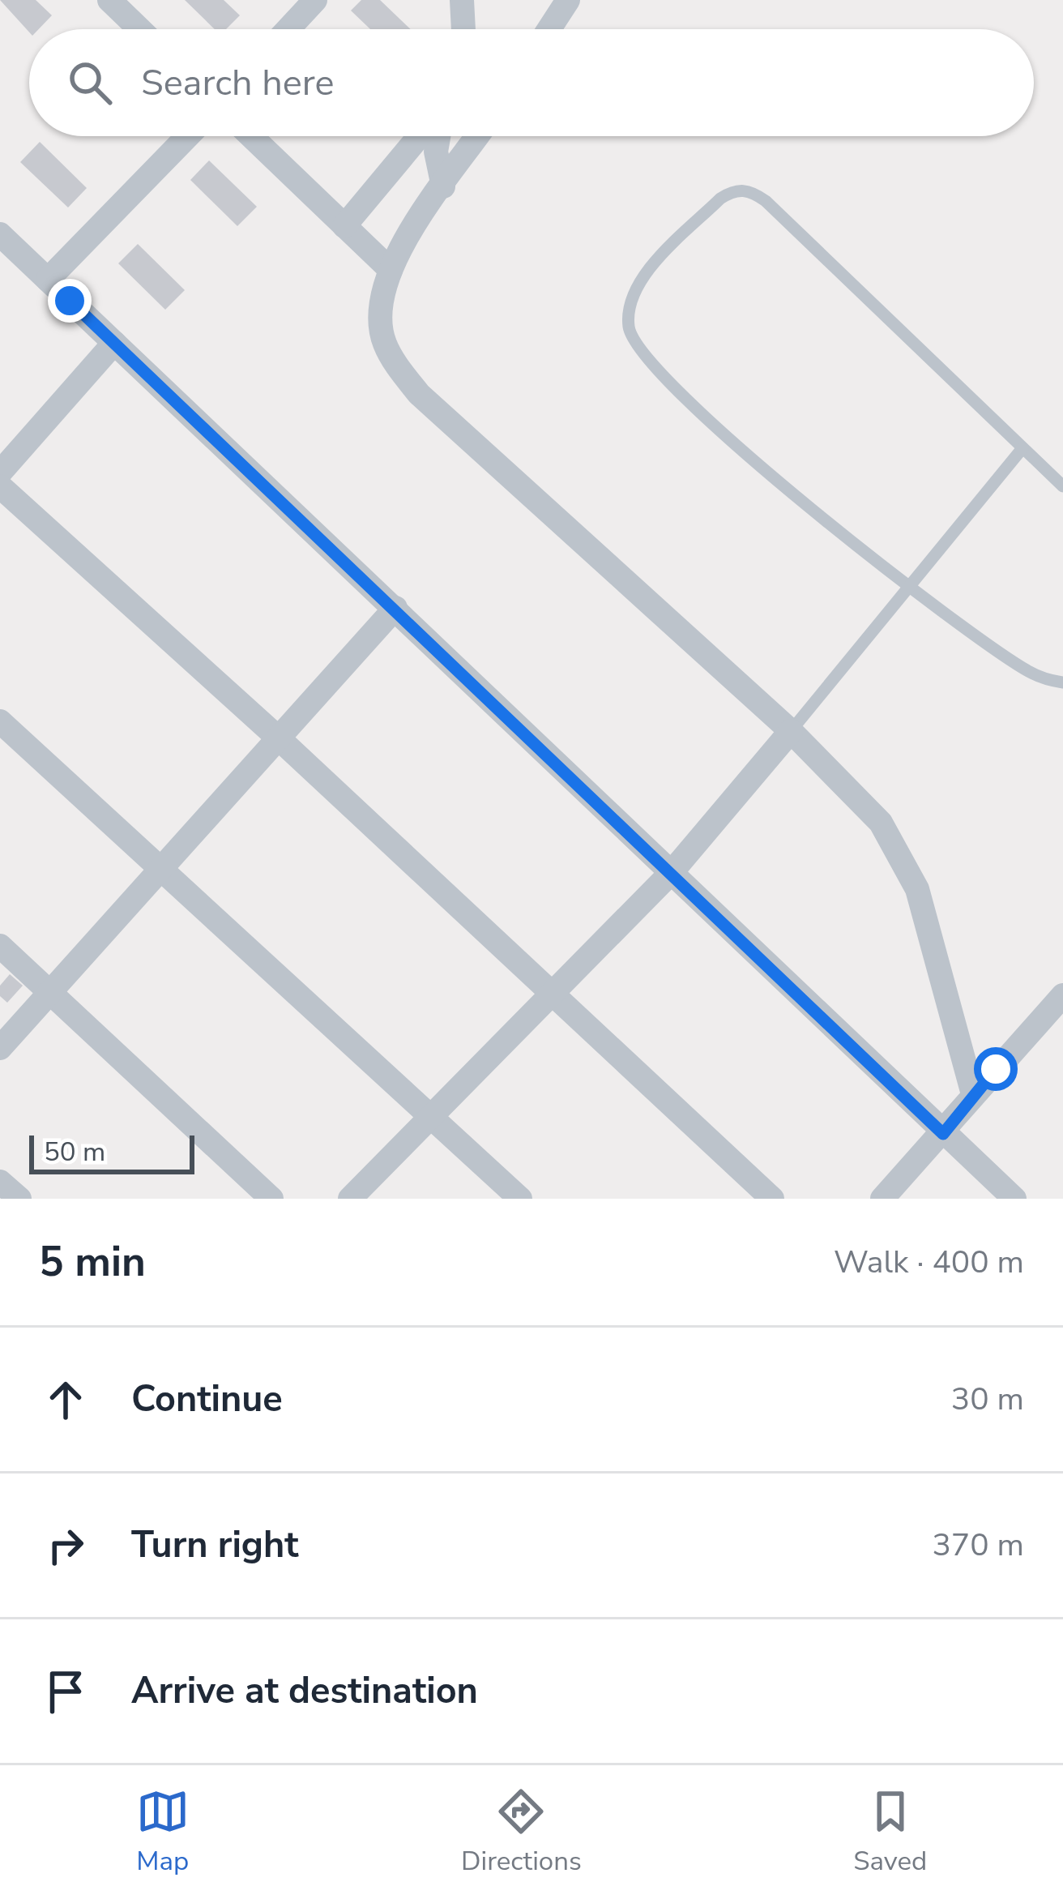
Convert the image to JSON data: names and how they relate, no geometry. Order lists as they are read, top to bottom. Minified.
{"scale_bar":"50 m","page":{"search":"Search here","scale":"50 m","heading":["5 min","Walk · 400 m"],"list":[["Continue","30 m"],["Turn right","370 m"],"Arrive at destination"],"nav":["Map","Directions","Saved"]}}
